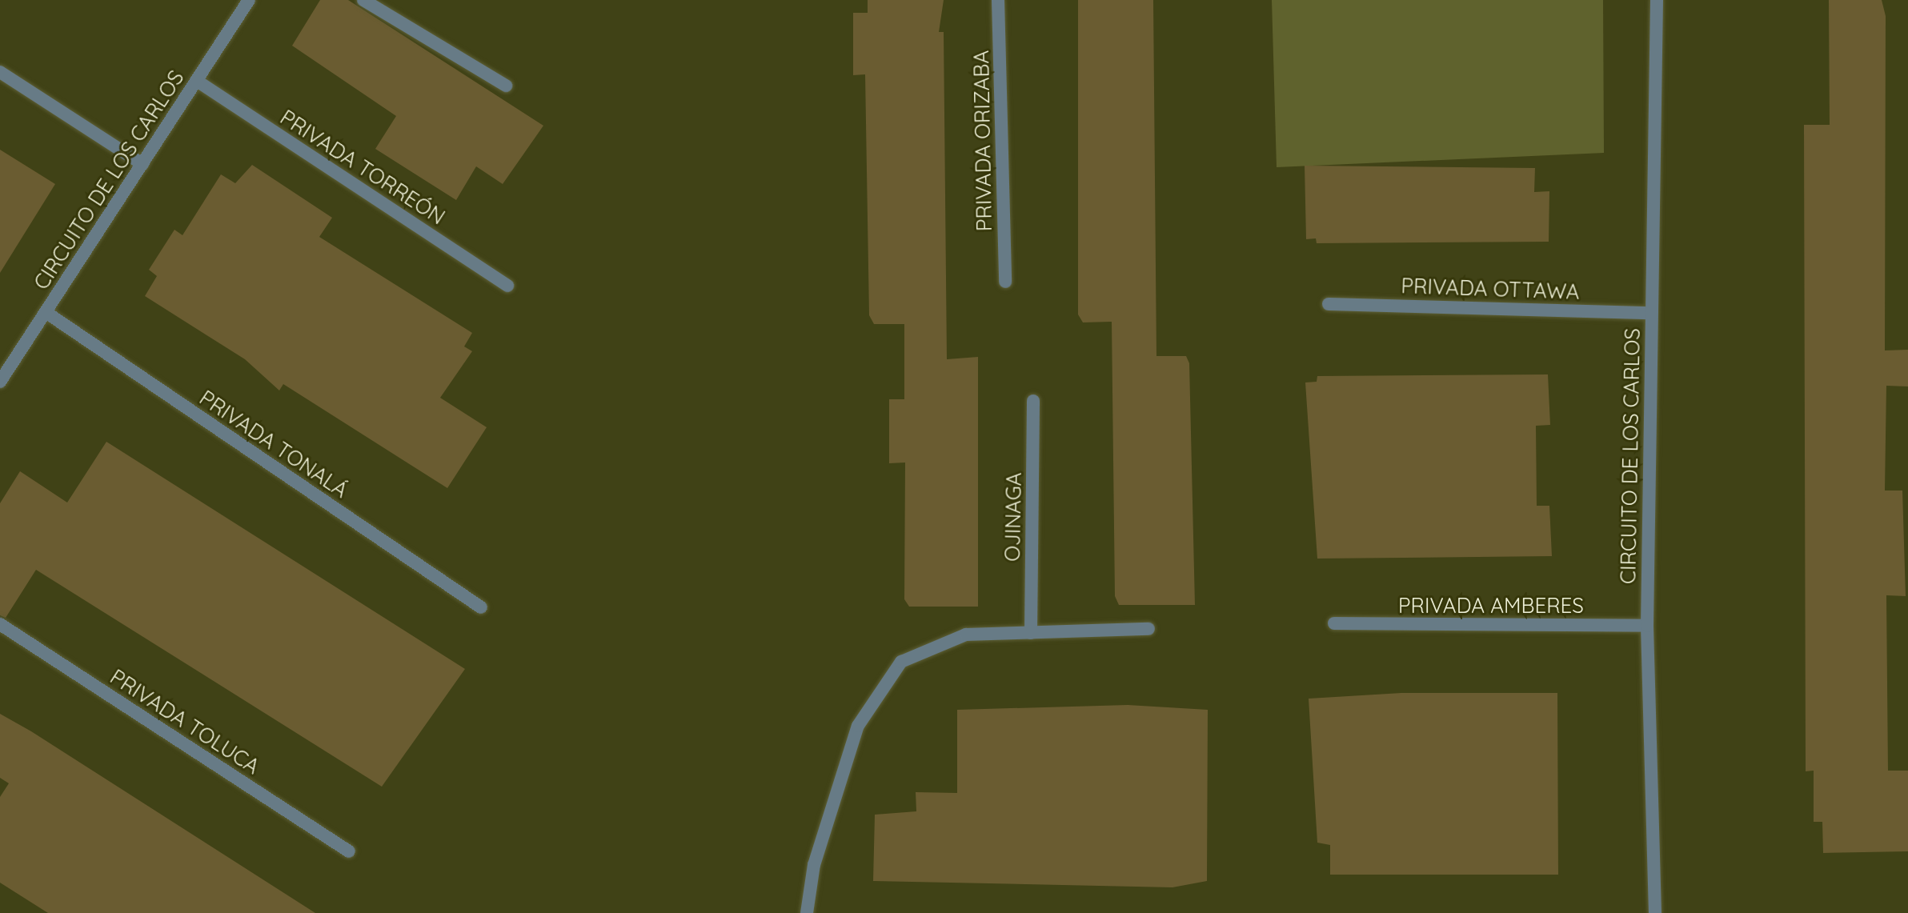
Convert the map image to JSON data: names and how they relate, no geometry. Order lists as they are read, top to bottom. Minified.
{"streets":{"street":["PRIVADA ORIZABA","PRIVADA TORREÓN","CIRCUITO DE LOS CARLOS","PRIVADA OTTAWA","PRIVADA TONALÁ","OJINAGA","PRIVADA AMBERES","PRIVADA TOLUCA"]},"crossings":[["PRIVADA TORREÓN","CIRCUITO DE LOS CARLOS"],["CIRCUITO DE LOS CARLOS","PRIVADA OTTAWA"],["CIRCUITO DE LOS CARLOS","PRIVADA TONALÁ"],["CIRCUITO DE LOS CARLOS","PRIVADA AMBERES"]]}
